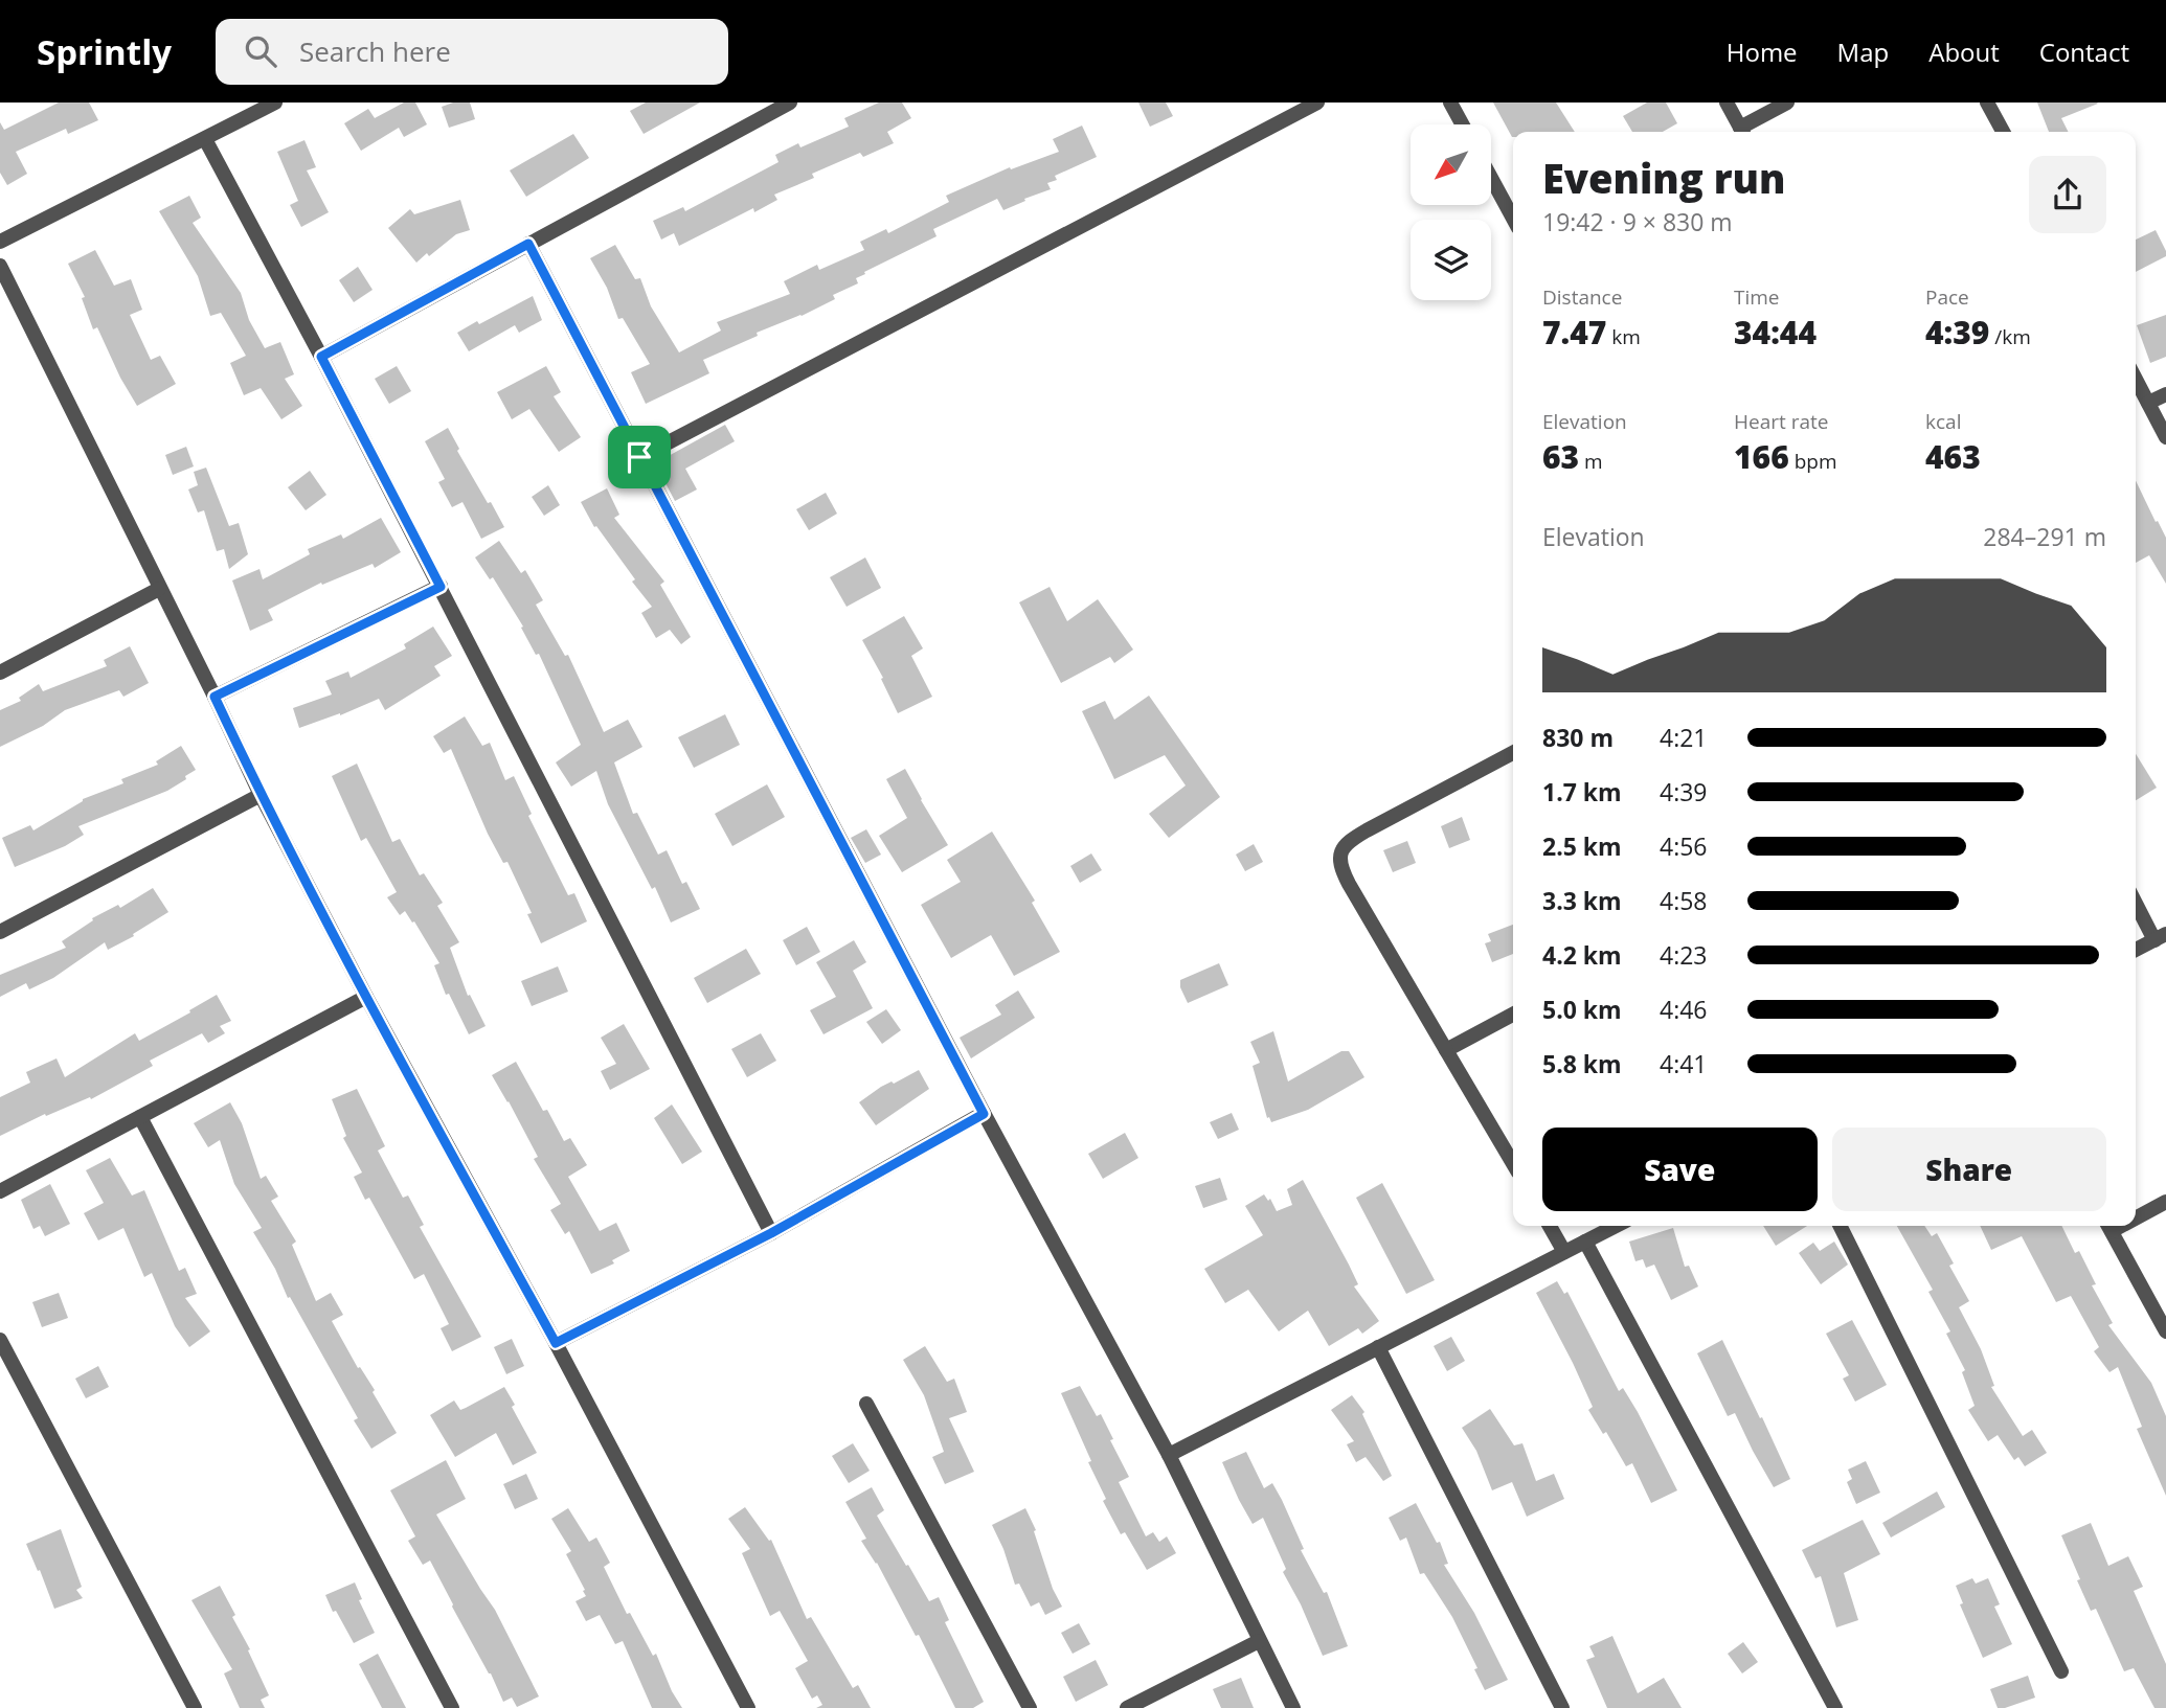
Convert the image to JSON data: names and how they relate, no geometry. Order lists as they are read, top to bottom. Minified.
{"north":"bottom left","page":{"header":"Sprintly","search":"Search here","nav":["Home","Map","About","Contact"],"heading":["Evening run","19:42 · 9 × 830 m"],"stats":[["Distance","7.47 km"],["Time","34:44"],["Pace","4:39 /km"],["Elevation","63 m"],["Heart rate","166 bpm"],["kcal","463"]],"chart":["Elevation","284–291 m"],"list":[{"name":"830 m","note":"4:21"},{"name":"1.7 km","note":"4:39"},{"name":"2.5 km","note":"4:56"},{"name":"3.3 km","note":"4:58"},{"name":"4.2 km","note":"4:23"},{"name":"5.0 km","note":"4:46"},{"name":"5.8 km","note":"4:41"}],"buttons":["Save","Share"]}}
